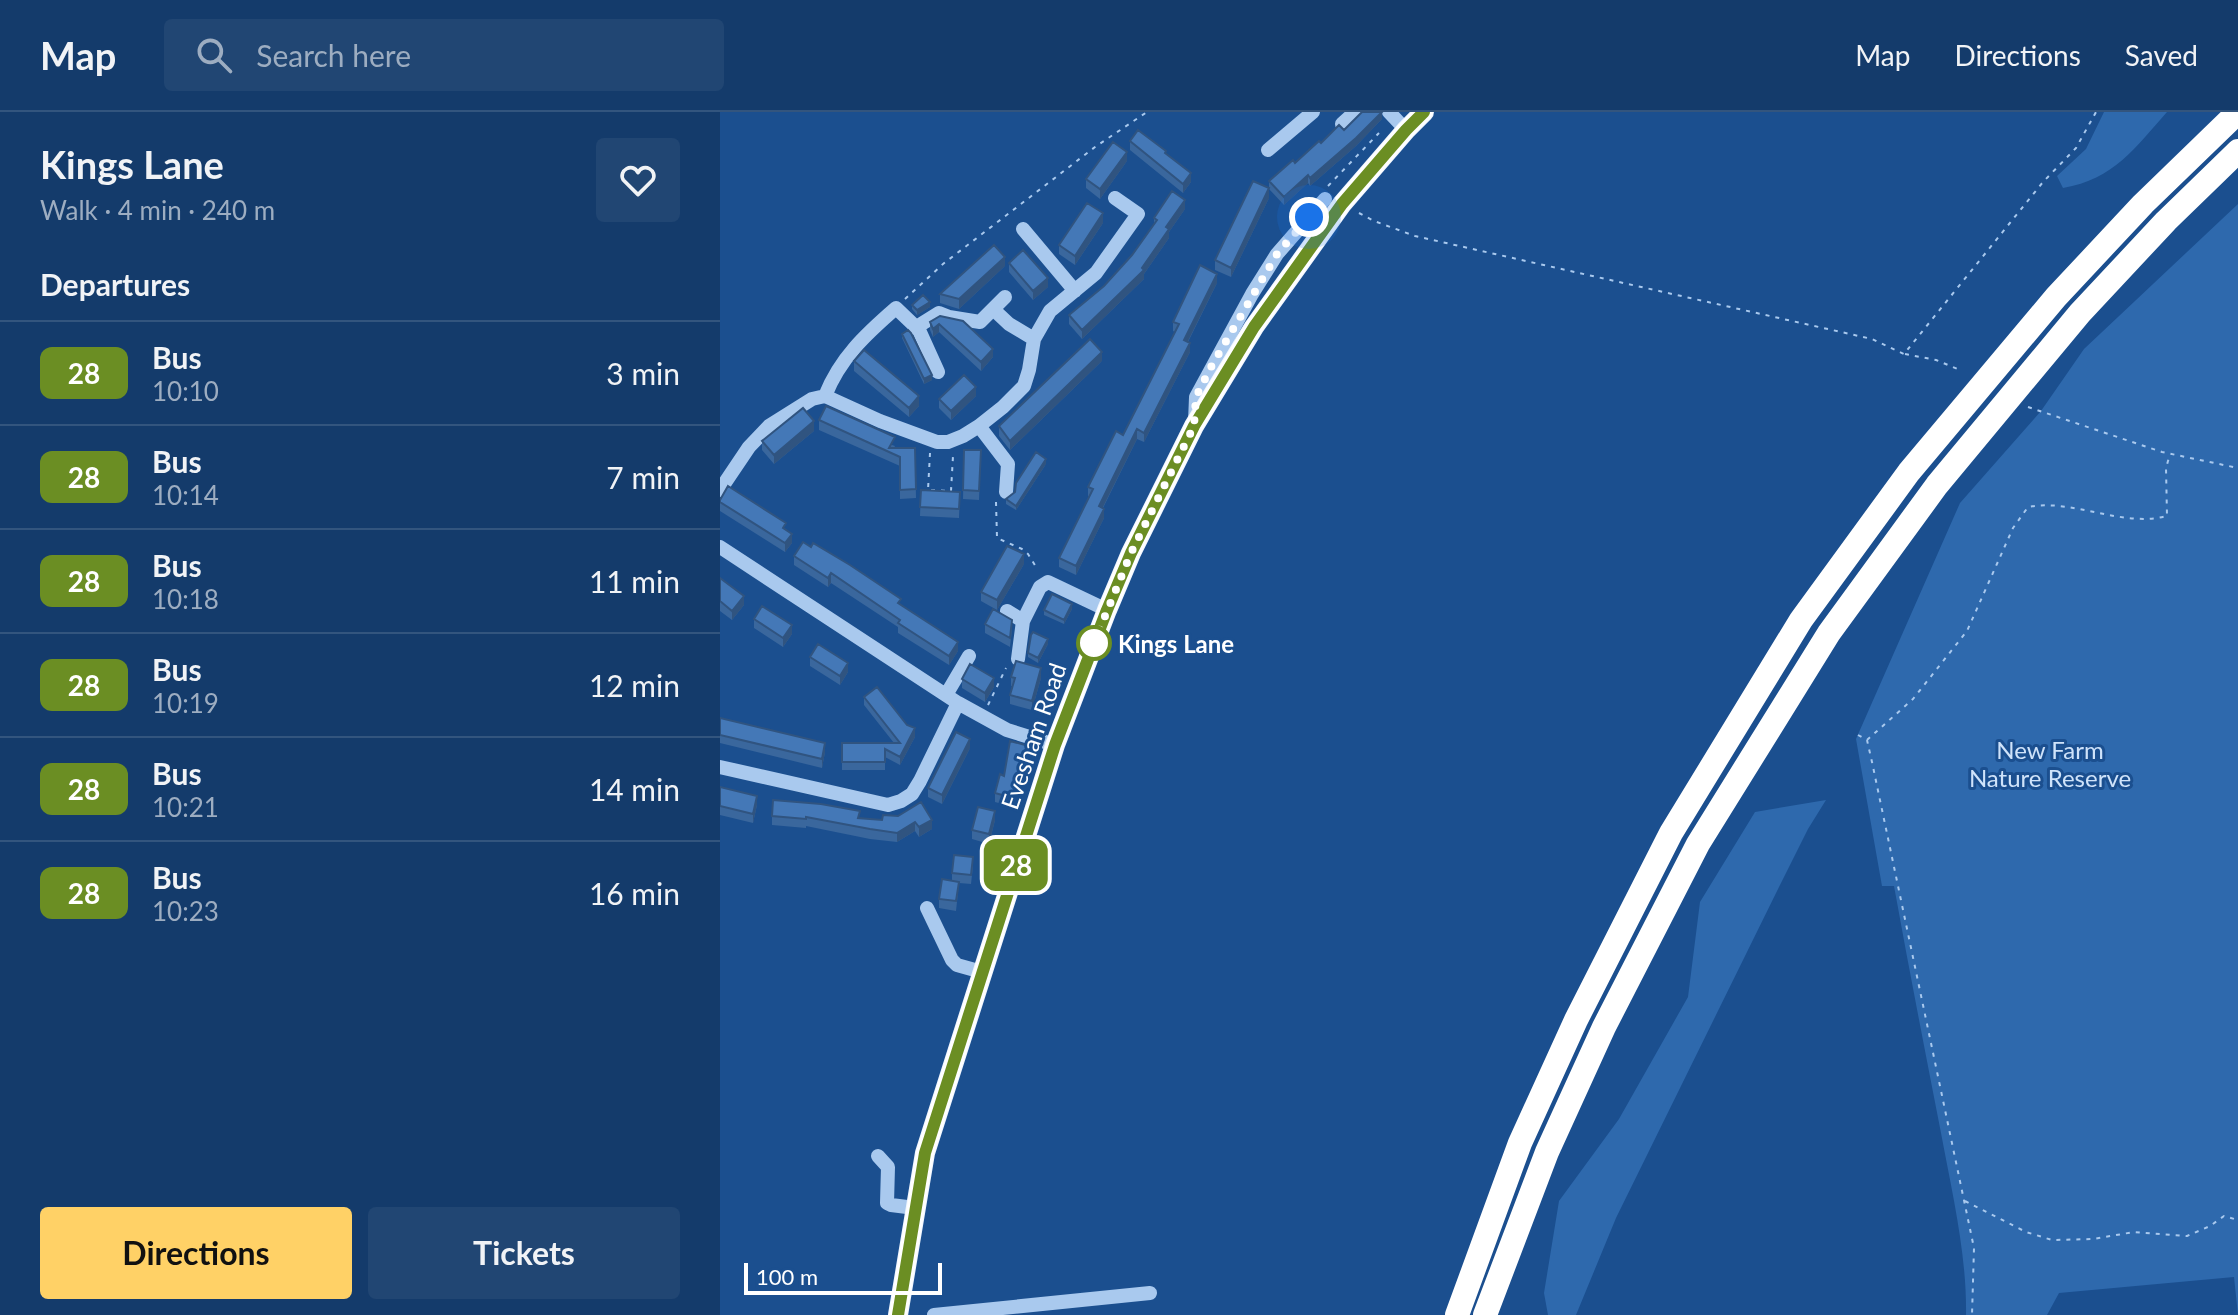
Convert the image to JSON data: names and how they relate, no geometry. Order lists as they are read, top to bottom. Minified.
{"streets":{"main road":["Evesham Road"]},"parks":["New Farm Nature Reserve"],"places":["Kings Lane"],"lines":["bus line 28"],"scale_bar":"100 m","page":{"header":"Map","search":"Search here","nav":["Map","Directions","Saved"],"heading":[["Kings Lane","Walk · 4 min · 240 m"],"Departures"],"on_map":"28","list":[{"mark":"28","name":"Bus","note":"10:10","value":"3 min"},{"mark":"28","name":"Bus","note":"10:14","value":"7 min"},{"mark":"28","name":"Bus","note":"10:18","value":"11 min"},{"mark":"28","name":"Bus","note":"10:19","value":"12 min"},{"mark":"28","name":"Bus","note":"10:21","value":"14 min"},{"mark":"28","name":"Bus","note":"10:23","value":"16 min"}],"buttons":["Directions","Tickets"],"scale":"100 m"}}
